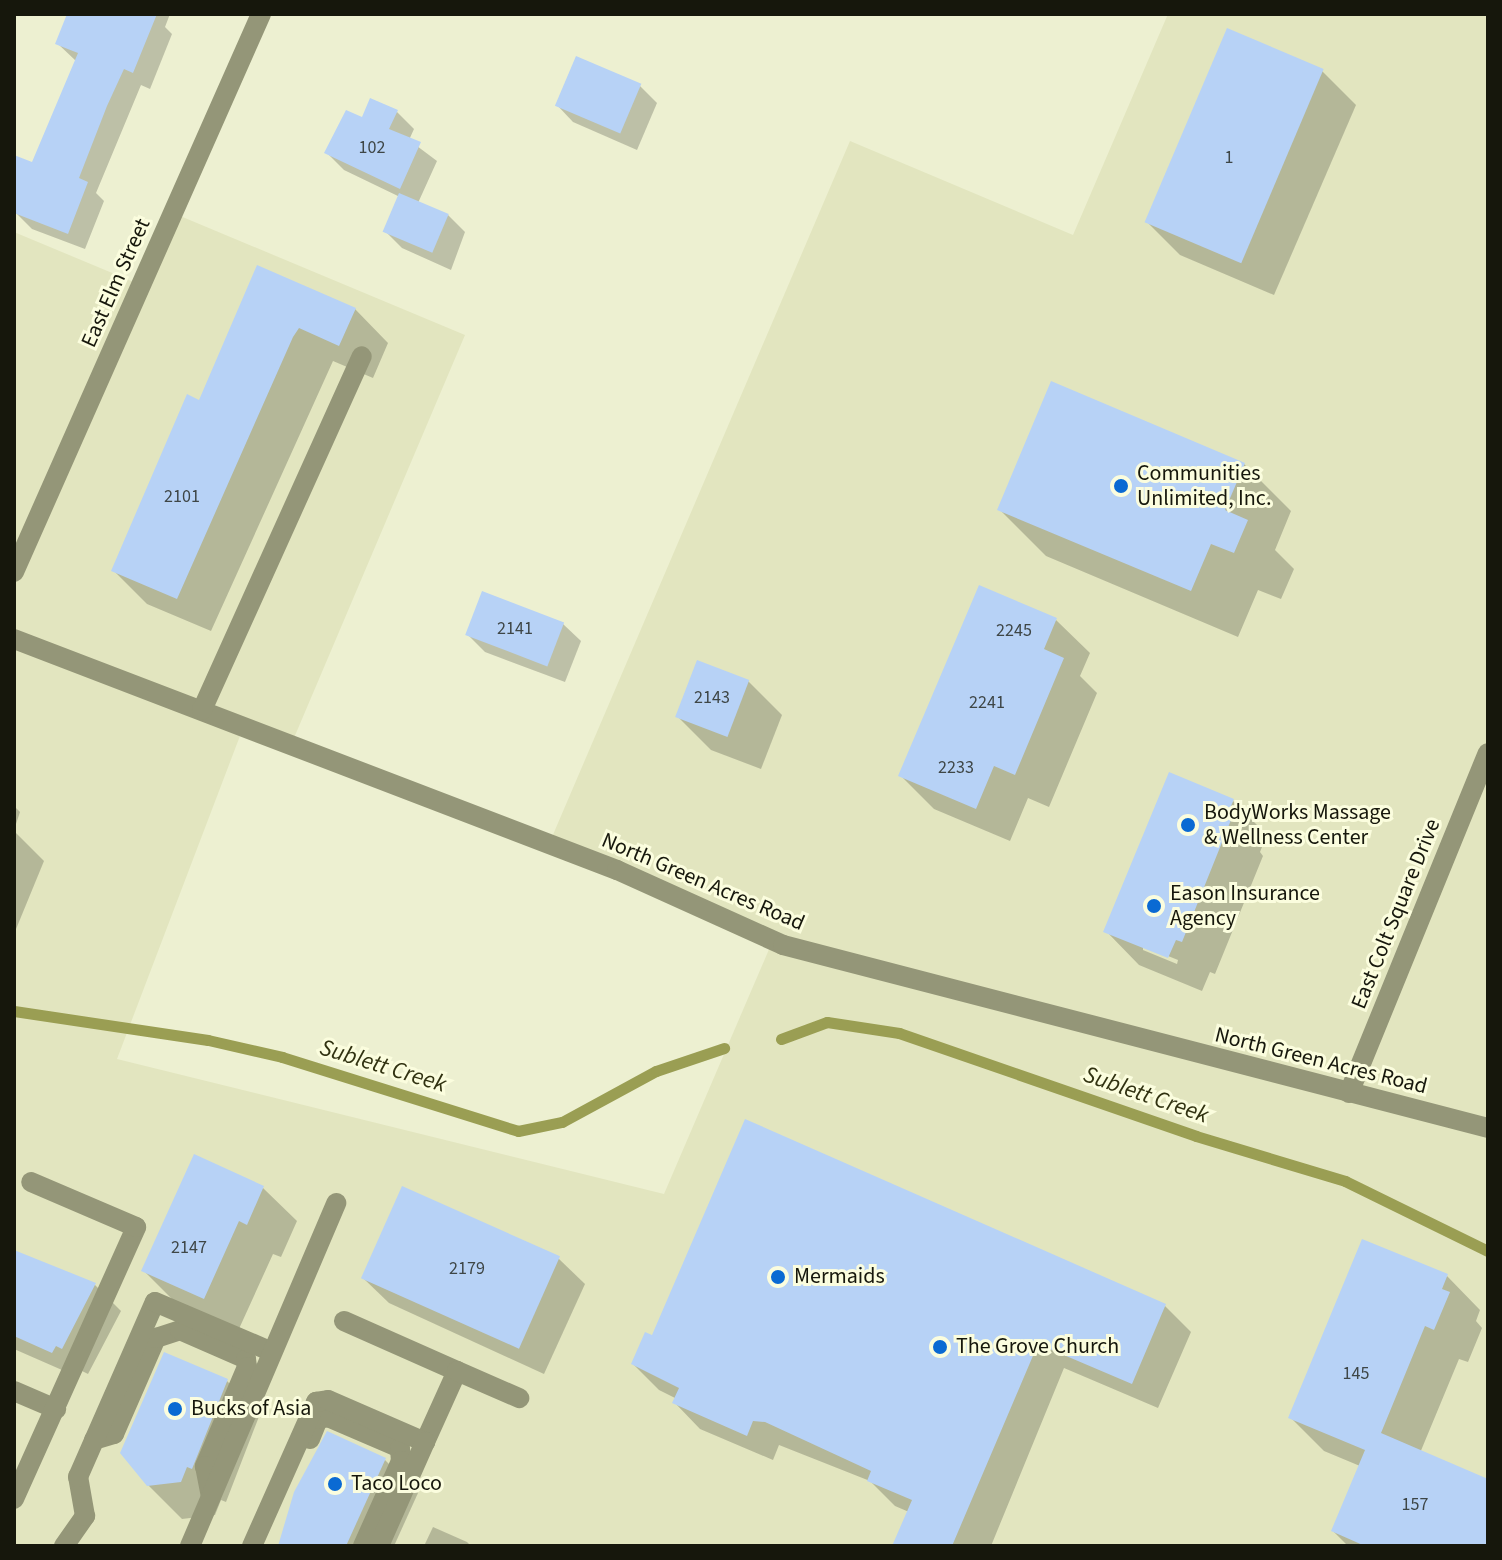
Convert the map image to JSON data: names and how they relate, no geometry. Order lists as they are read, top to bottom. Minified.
{"streets":{"street":["East Elm Street","North Green Acres Road","East Colt Square Drive"]},"crossings":[["North Green Acres Road","East Colt Square Drive"]],"water":["Sublett Creek"],"places":["Communities Unlimited, Inc.","BodyWorks Massage & Wellness Center","Eason Insurance Agency","Mermaids","The Grove Church","Bucks of Asia","Taco Loco"],"house_numbers":["102","1","2101","2141","2245","2143","2241","2233","2147","2179","145","157"]}
